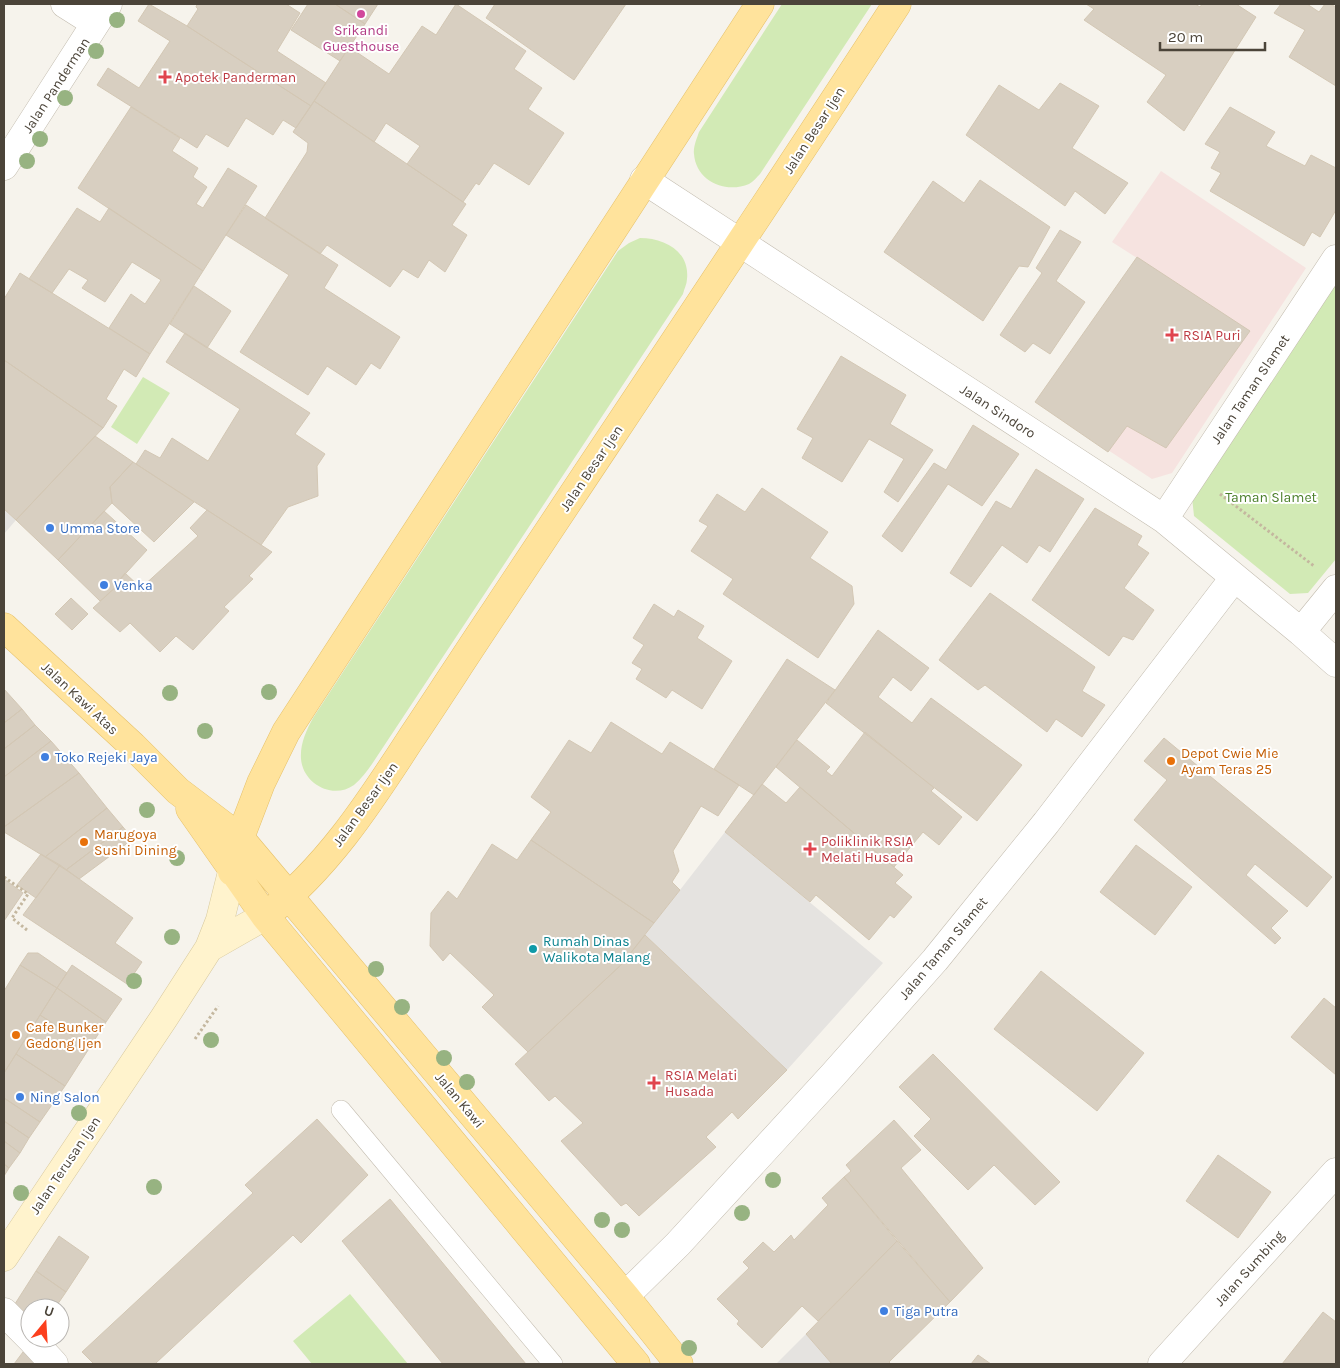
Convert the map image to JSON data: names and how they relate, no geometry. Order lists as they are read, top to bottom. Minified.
{"streets":{"main road":["Jalan Besar Ijen","Jalan Kawi Atas","Jalan Kawi"],"street":["Jalan Panderman","Jalan Taman Slamet","Jalan Sindoro","Jalan Terusan Ijen","Jalan Sumbing"]},"crossings":[["Jalan Besar Ijen","Jalan Sindoro"],["Jalan Besar Ijen","Jalan Kawi"],["Jalan Besar Ijen","Jalan Terusan Ijen"],["Jalan Taman Slamet","Jalan Sindoro"],["Jalan Taman Slamet","Jalan Kawi"],["Jalan Kawi Atas","Jalan Kawi"],["Jalan Kawi Atas","Jalan Terusan Ijen"]],"parks":["Taman Slamet"],"places":{"other":["Srikandi Guesthouse","Umma Store","Venka","Toko Rejeki Jaya","Depot Cwie Mie Ayam Teras 25","Marugoya Sushi Dining","Rumah Dinas Walikota Malang","Cafe Bunker Gedong Ijen","Ning Salon","Tiga Putra"],"health":["Apotek Panderman","RSIA Puri","Poliklinik RSIA Melati Husada","RSIA Melati Husada"]},"scale_bar":"20 m","north":"top"}
